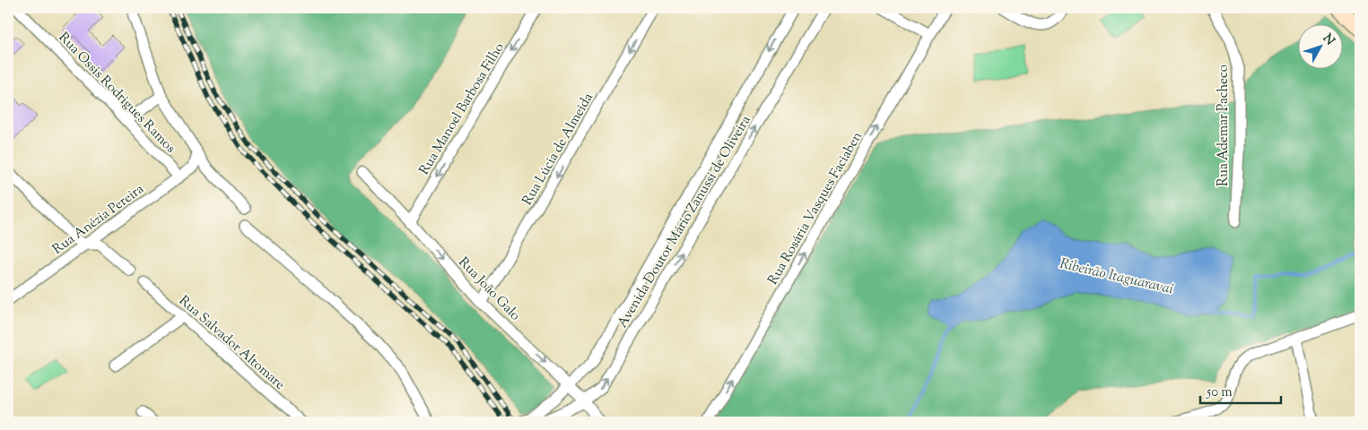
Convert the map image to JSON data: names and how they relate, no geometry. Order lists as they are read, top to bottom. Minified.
{"streets":{"street":["Rua Ossis Rodrigues Ramos","Rua Manoel Barbosa Filho","Rua Ademar Pacheco","Rua Lúcia de Almeida","Rua Rosária Vasques Faciaben","Rua Anézia Pereira","Avenida Doutor Mário Zanussi de Oliveira","Rua João Galo","Rua Salvador Altomare"]},"crossings":[["Rua Ossis Rodrigues Ramos","Rua Anézia Pereira"],["Rua Manoel Barbosa Filho","Rua João Galo"],["Rua Lúcia de Almeida","Rua João Galo"],["Avenida Doutor Mário Zanussi de Oliveira","Rua João Galo"]],"one_way":["Rua Manoel Barbosa Filho","Rua Lúcia de Almeida","Rua Rosária Vasques Faciaben","Rua João Galo"],"water":["Ribeirão Itaguaravai"],"scale_bar":"50 m","north":"top right"}
